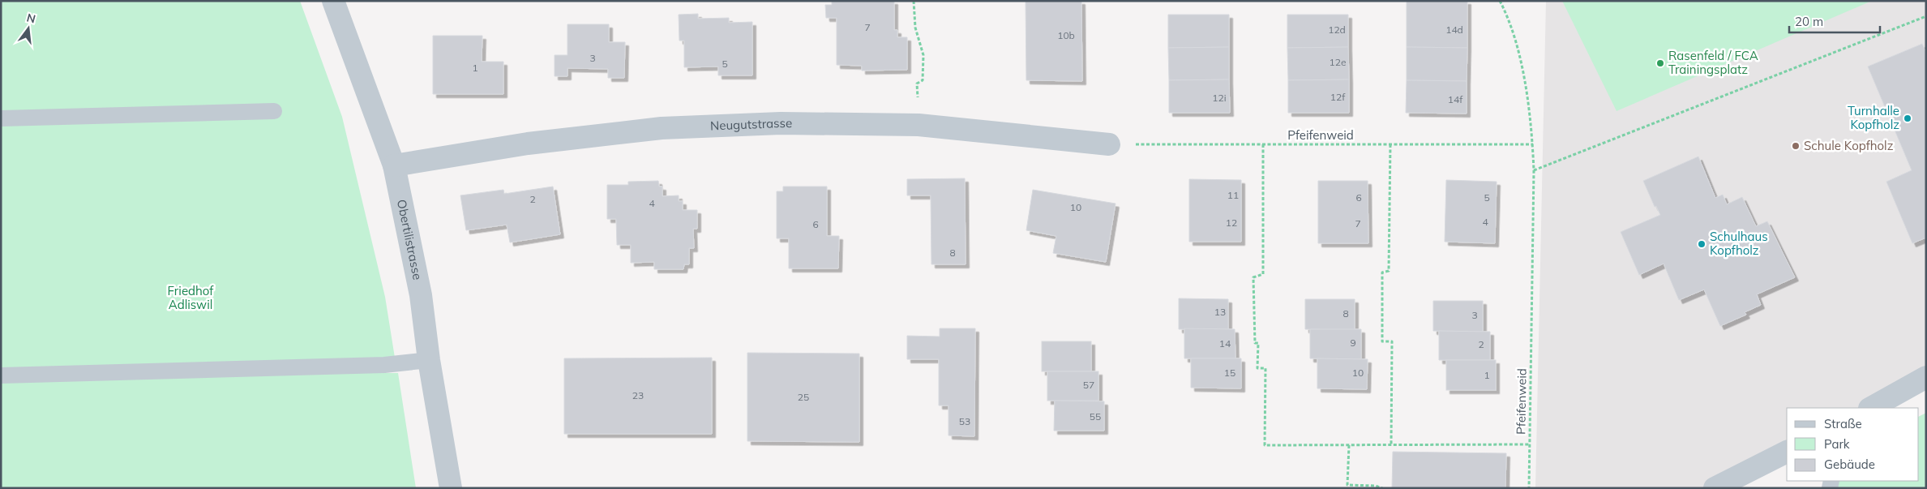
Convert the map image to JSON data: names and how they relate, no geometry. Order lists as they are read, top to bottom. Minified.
{"streets":{"street":["Neugutstrasse","Obertilistrasse"],"path":["Pfeifenweid"]},"crossings":[["Neugutstrasse","Pfeifenweid"],["Neugutstrasse","Obertilistrasse"]],"parks":["Friedhof Adliswil"],"places":["Rasenfeld / FCA Trainingsplatz","Turnhalle Kopfholz","Schule Kopfholz","Schulhaus Kopfholz"],"house_numbers":["7","12d","14d","10b","3","12e","5","1","12f","12i","14f","11","6","5","2","4","10","4","12","7","6","8","13","8","3","9","14","2","15","10","1","57","23","25","55","53"],"legend":["Straße","Park","Gebäude"],"scale_bar":"20 m","north":"top"}
